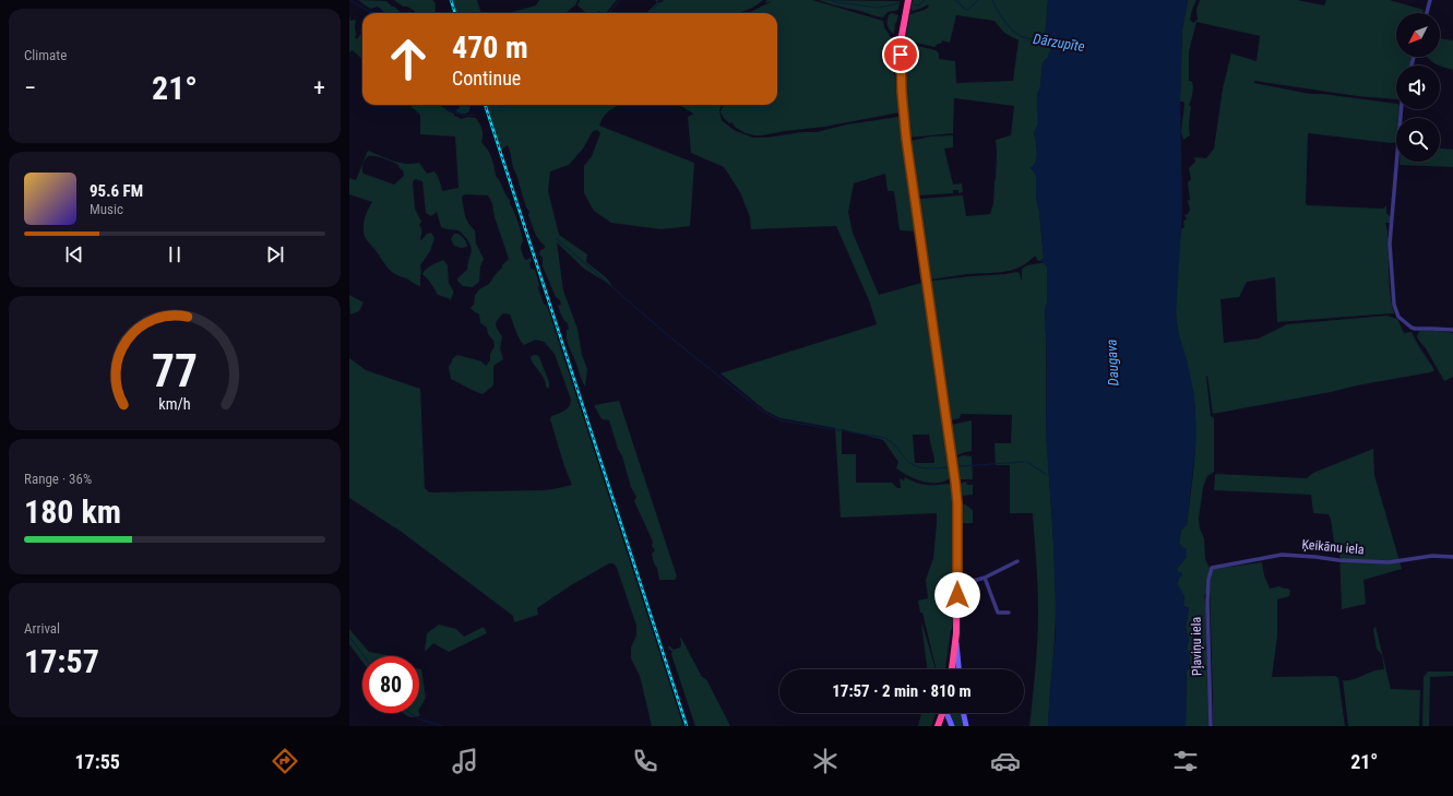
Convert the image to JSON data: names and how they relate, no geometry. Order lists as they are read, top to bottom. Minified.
{"streets":{"street":["Ķeikānu iela","Pļaviņu iela"]},"crossings":[["Ķeikānu iela","Pļaviņu iela"]],"water":["Dārzupīte","Daugava"],"north":"bottom left","page":{"tile":["Climate",["Range · 36%","180 km"],["Arrival","17:57"]],"turn":["470 m","Continue"],"heat":["−","21°","+"],"song":["95.6 FM","Music"],"limit":"80","trip":"17:57 · 2 min · 810 m","tabs":["17:55","21°"],"gauge":["77","km/h"]}}
